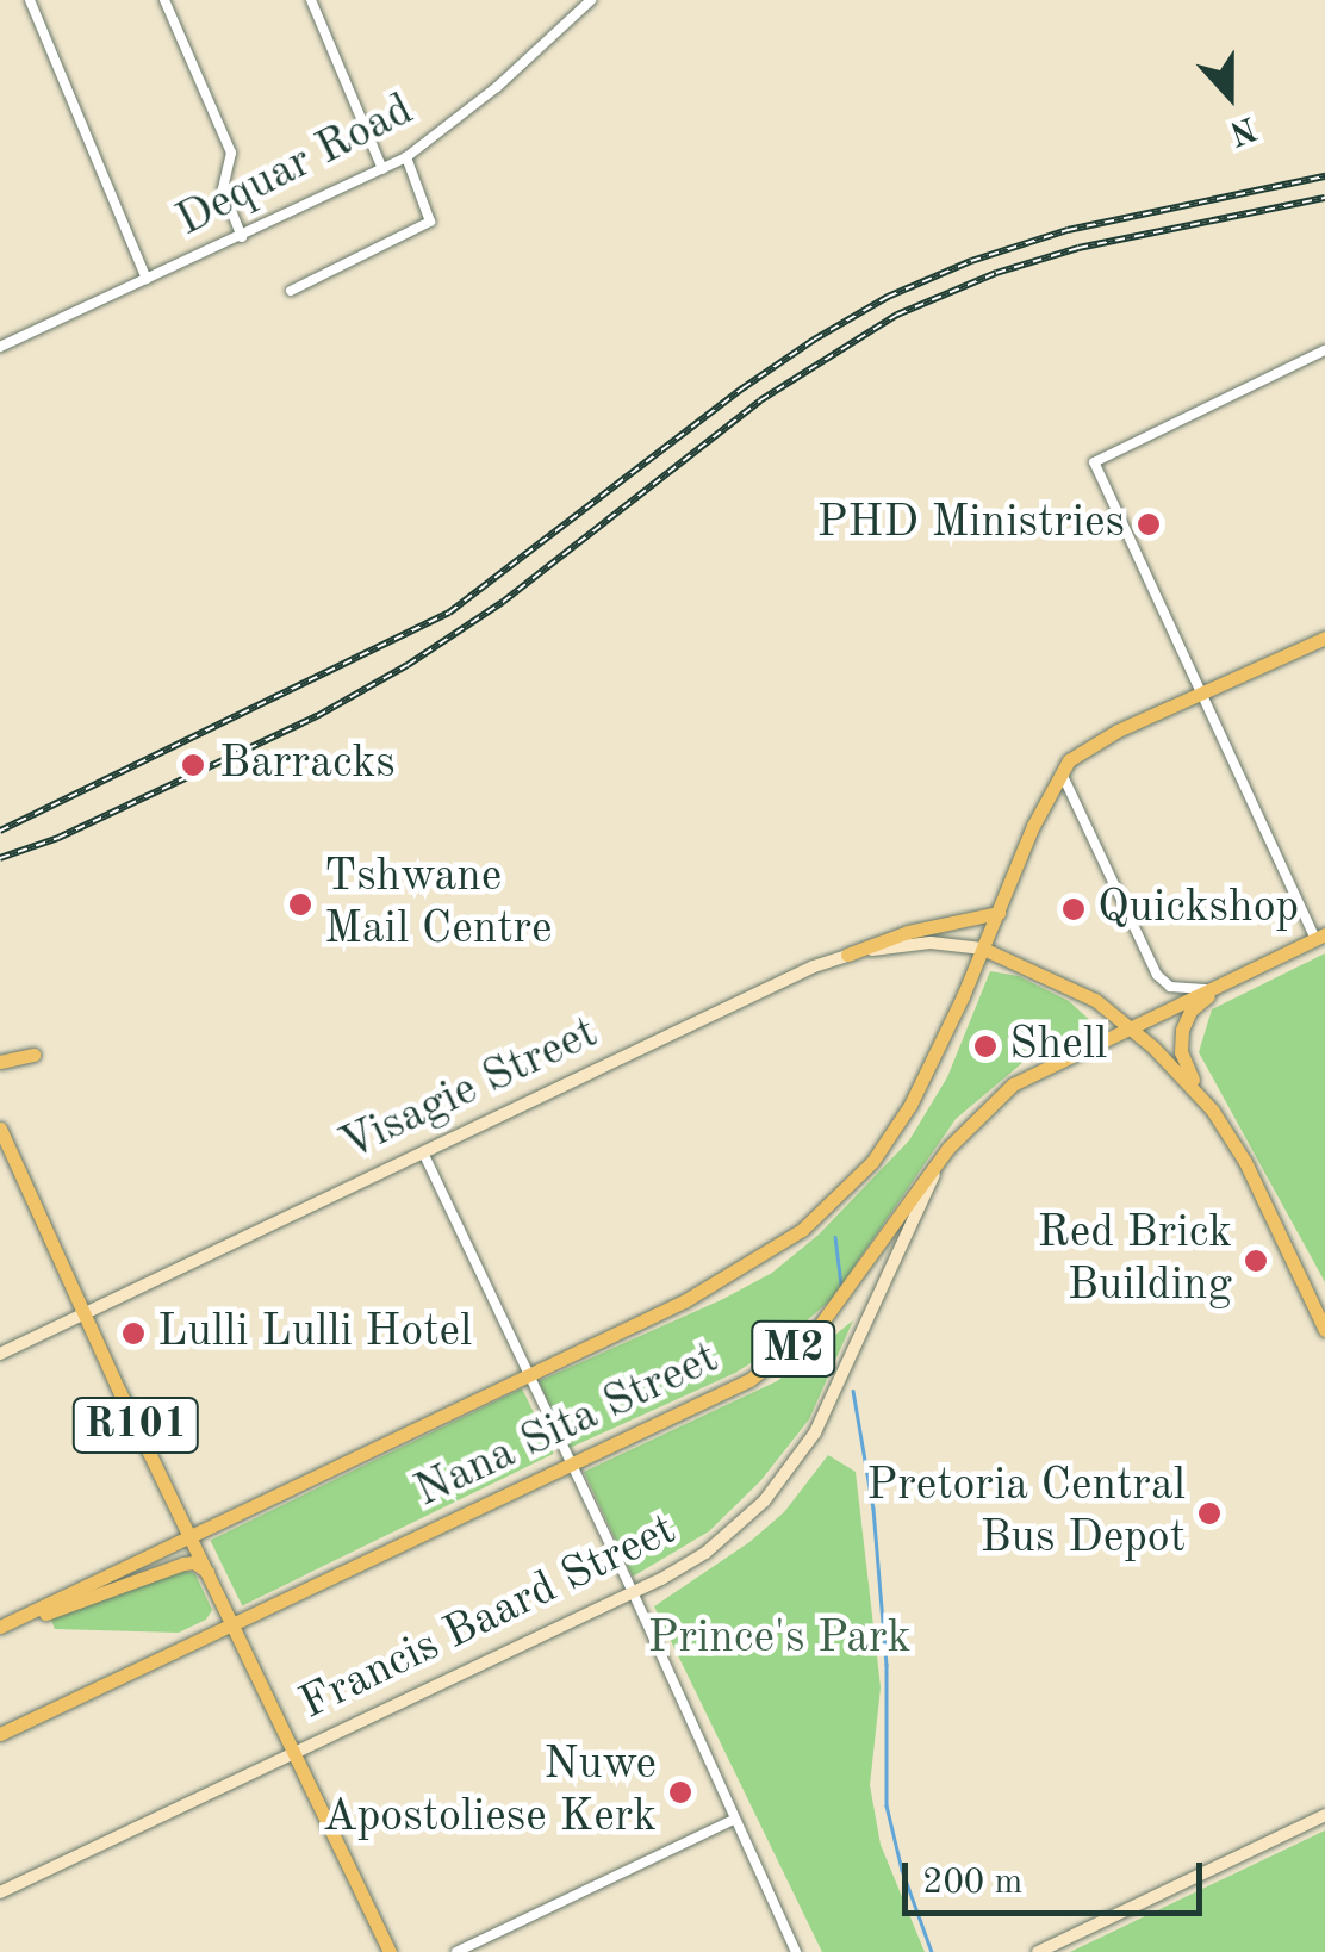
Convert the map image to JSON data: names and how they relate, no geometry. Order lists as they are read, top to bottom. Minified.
{"streets":{"main road":["M2","R101","Nana Sita Street"],"street":["Dequar Road","Visagie Street","Francis Baard Street"]},"crossings":[["Visagie Street","M2"],["Visagie Street","R101"],["Visagie Street","Nana Sita Street"],["M2","Nana Sita Street"],["R101","Nana Sita Street"],["R101","Francis Baard Street"],["Nana Sita Street","Francis Baard Street"]],"parks":["Prince's Park"],"places":["PHD Ministries","Barracks","Tshwane Mail Centre","Quickshop","Shell","Red Brick Building","Lulli Lulli Hotel","Pretoria Central Bus Depot","Nuwe Apostoliese Kerk"],"scale_bar":"200 m","north":"bottom"}
